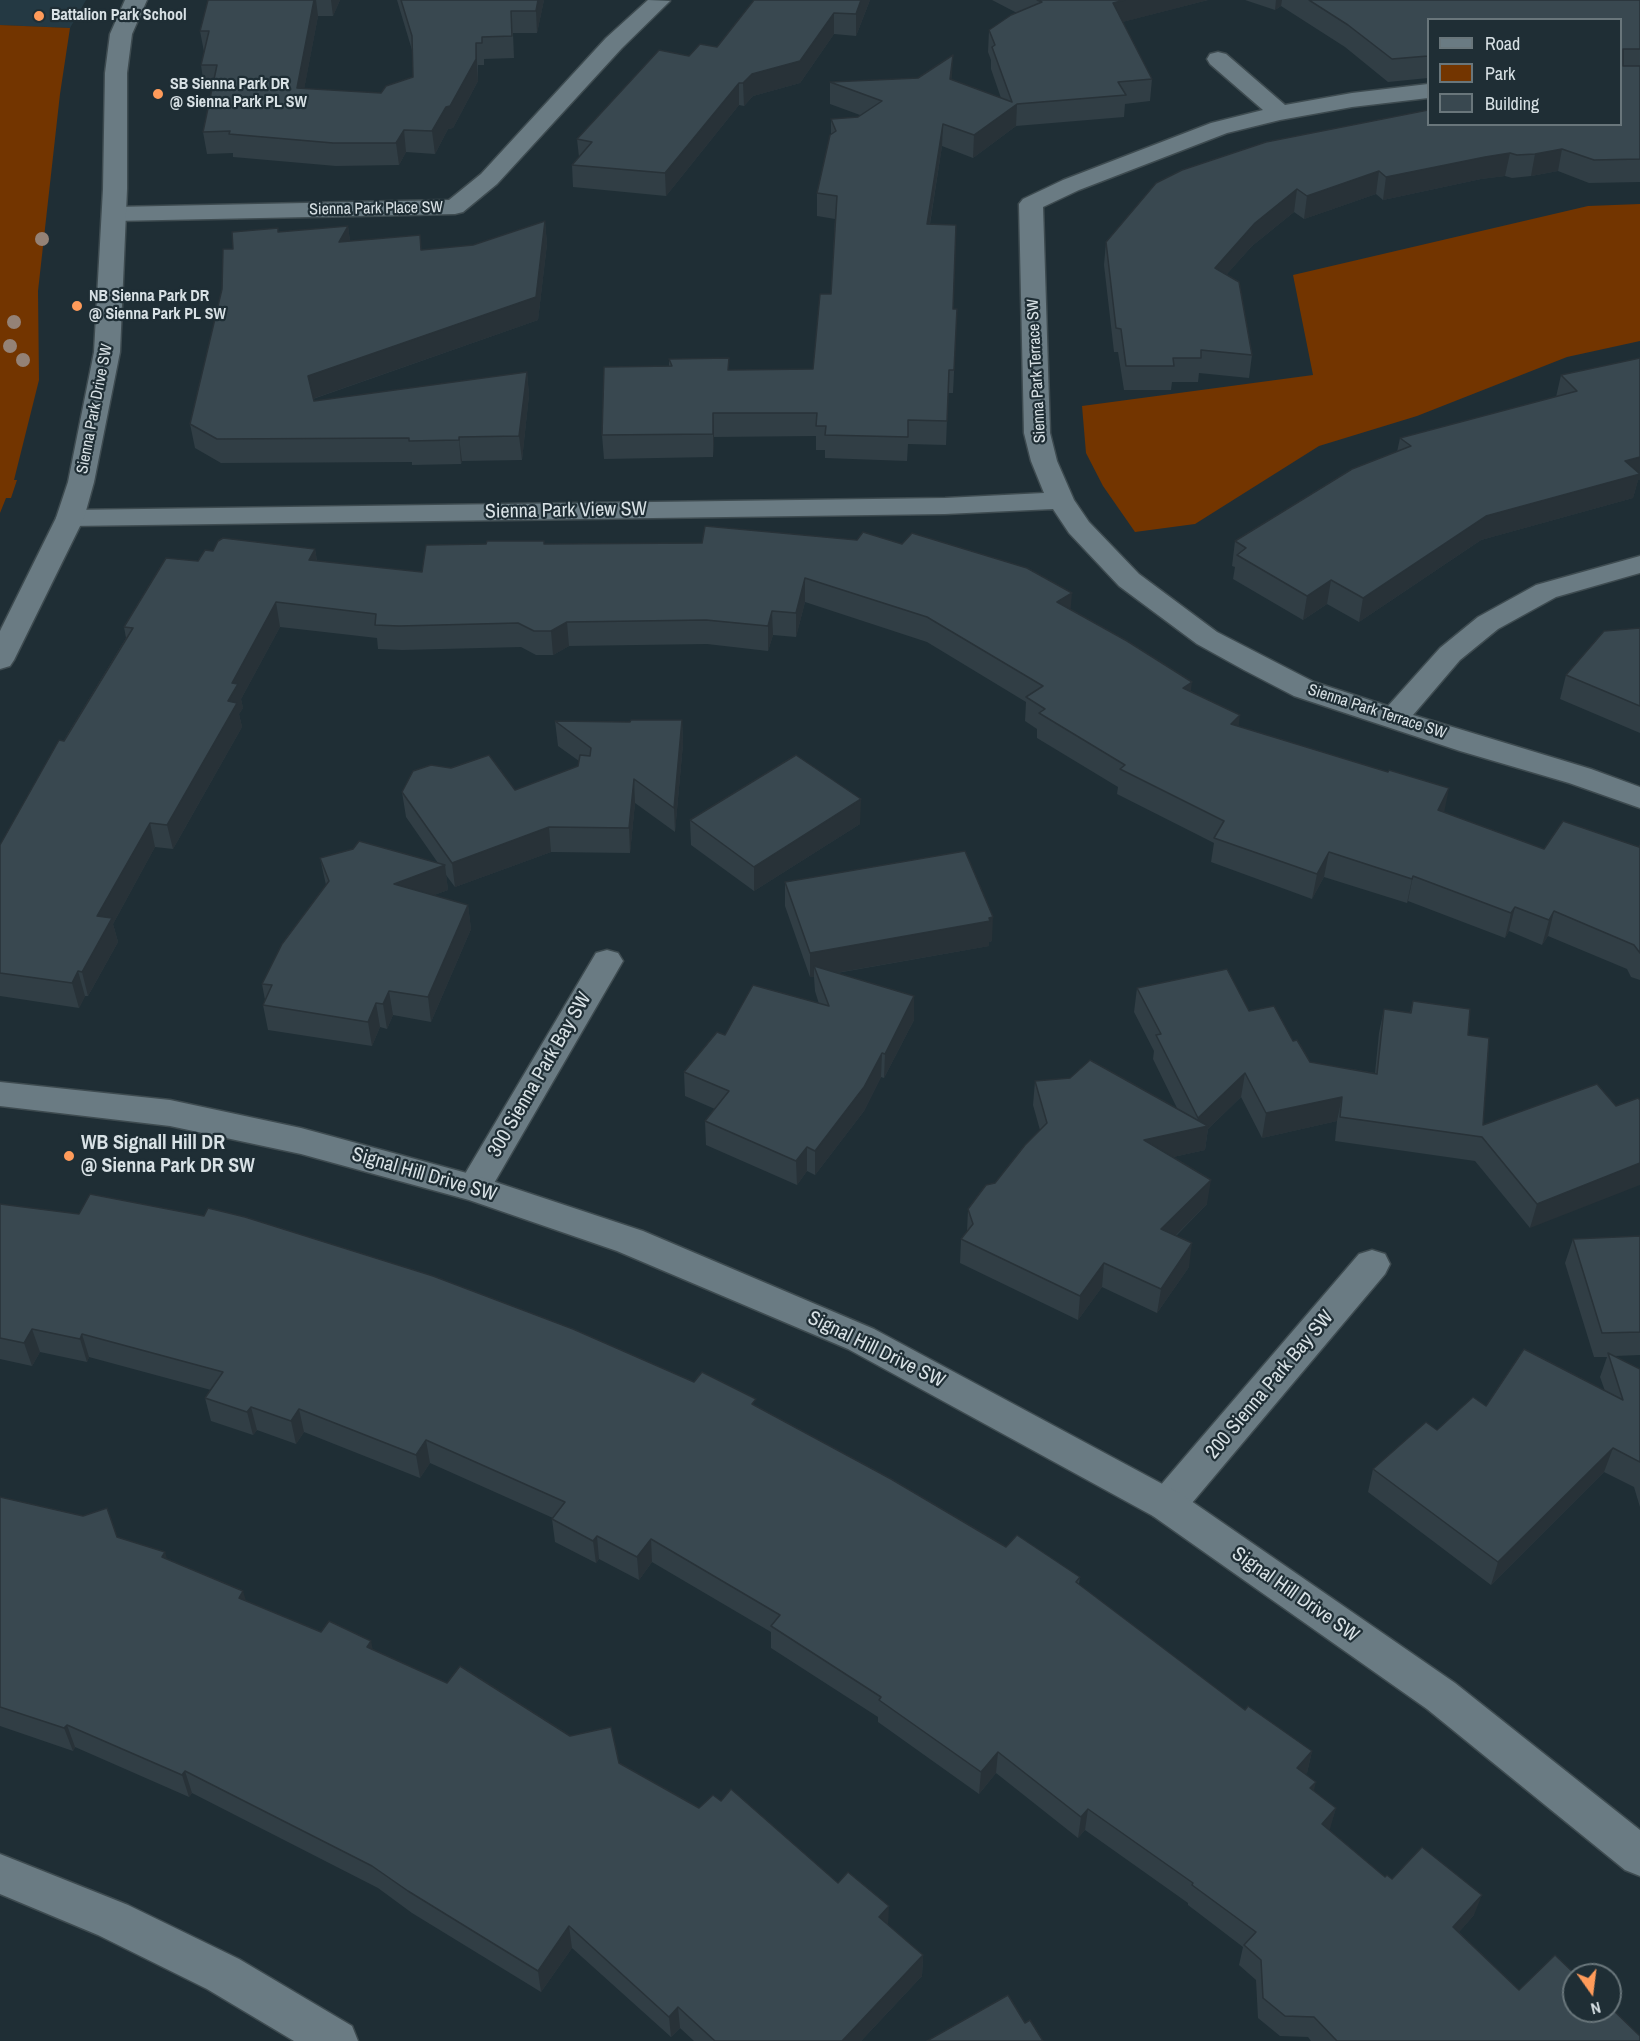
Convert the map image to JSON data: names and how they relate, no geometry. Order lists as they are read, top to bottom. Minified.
{"streets":{"street":["Sienna Park Place SW","Sienna Park Terrace SW","Sienna Park Drive SW","Sienna Park View SW","300 Sienna Park Bay SW","Signal Hill Drive SW","200 Sienna Park Bay SW"]},"crossings":[["Sienna Park Place SW","Sienna Park Drive SW"],["Sienna Park Terrace SW","Sienna Park View SW"],["Sienna Park Drive SW","Sienna Park View SW"],["300 Sienna Park Bay SW","Signal Hill Drive SW"],["Signal Hill Drive SW","200 Sienna Park Bay SW"]],"places":["Battalion Park School","SB Sienna Park DR @ Sienna Park PL SW","NB Sienna Park DR @ Sienna Park PL SW","WB Signall Hill DR @ Sienna Park DR SW"],"legend":["Road","Park","Building"],"north":"bottom"}
